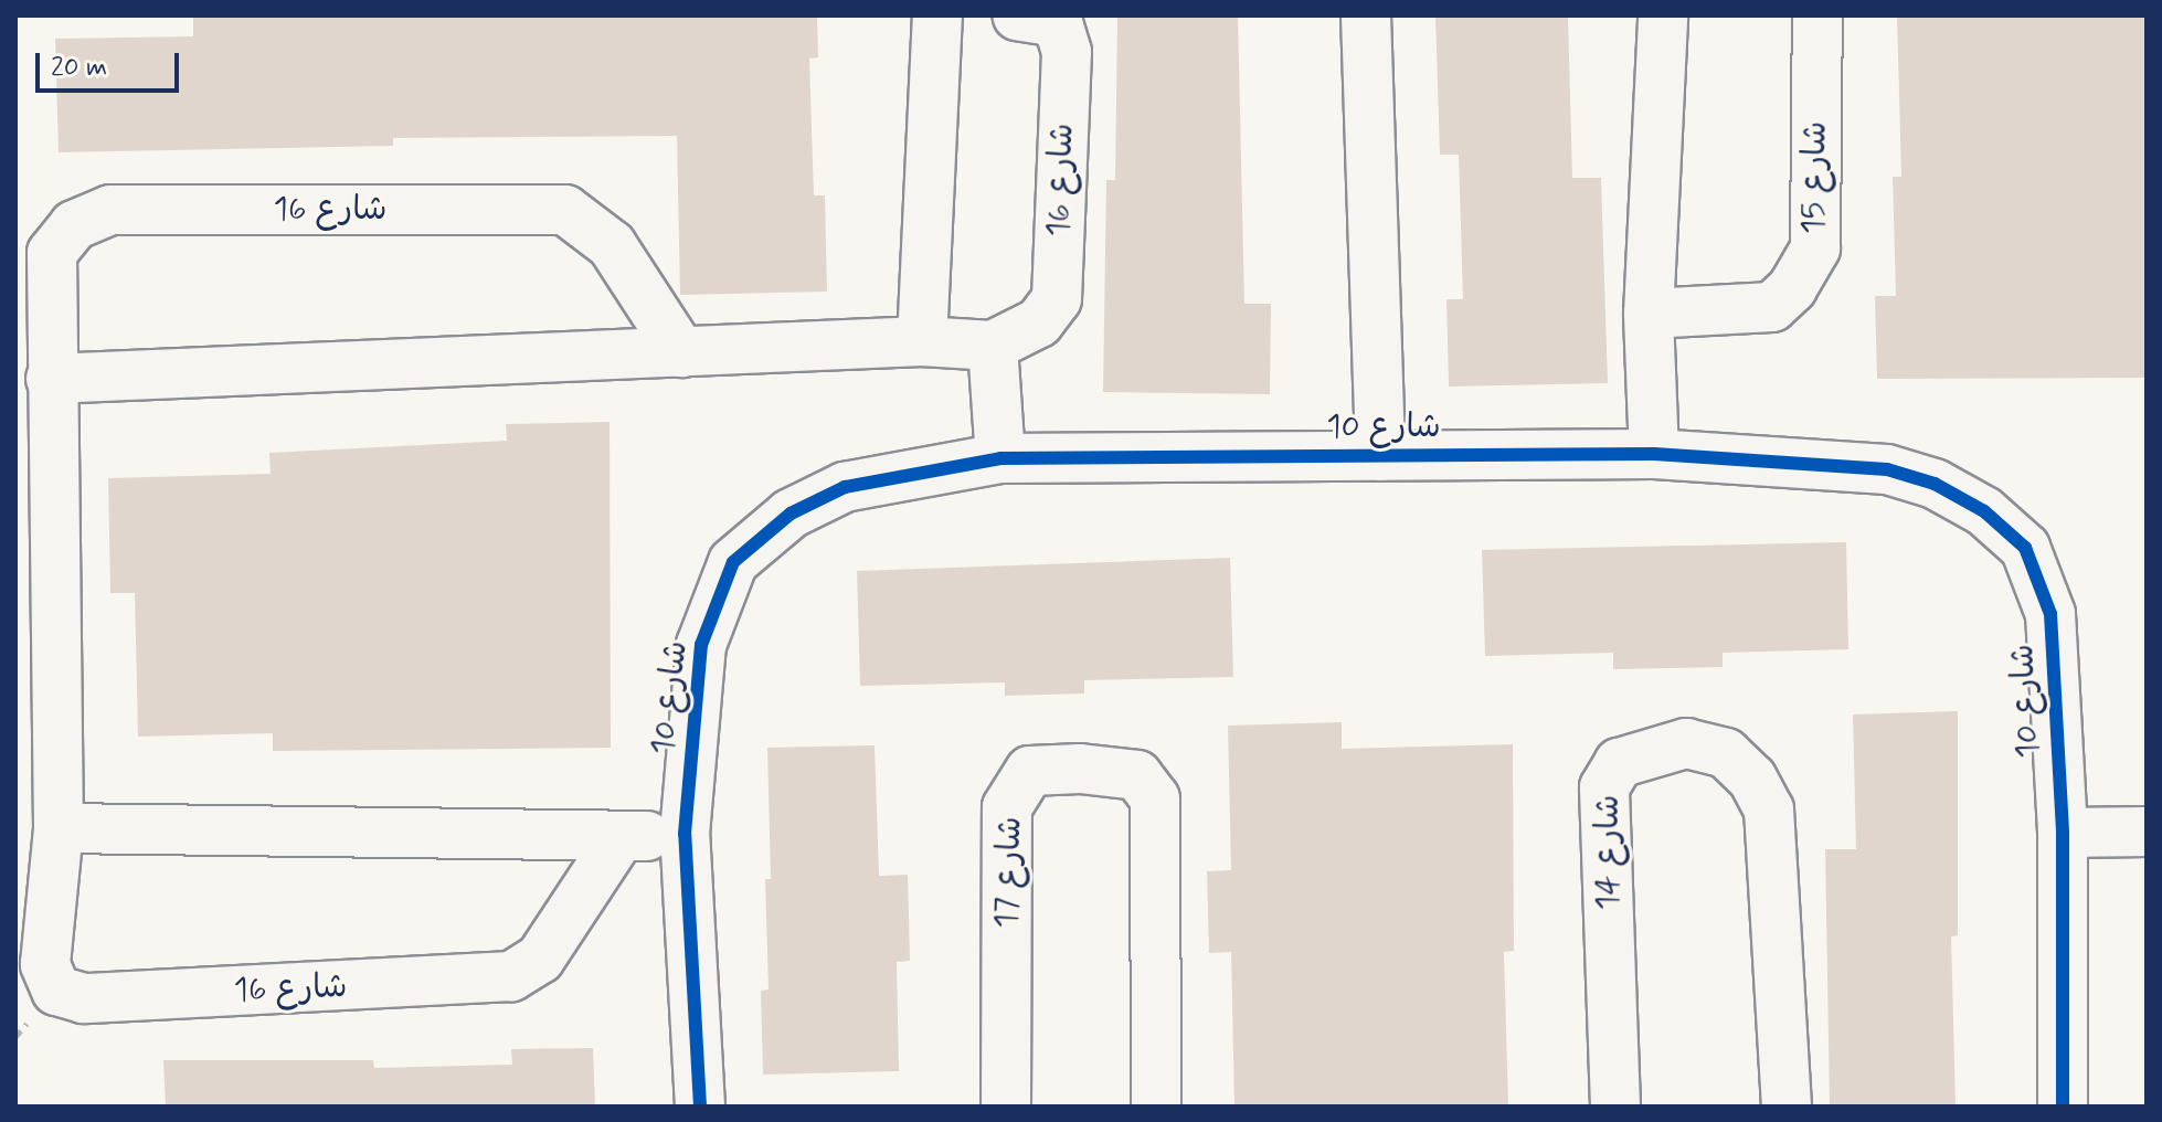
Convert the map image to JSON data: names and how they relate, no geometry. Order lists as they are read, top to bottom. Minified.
{"streets":{"street":["شارع 15","شارع 16","شارع 10","شارع 14","شارع 17"]},"scale_bar":"20 m"}
